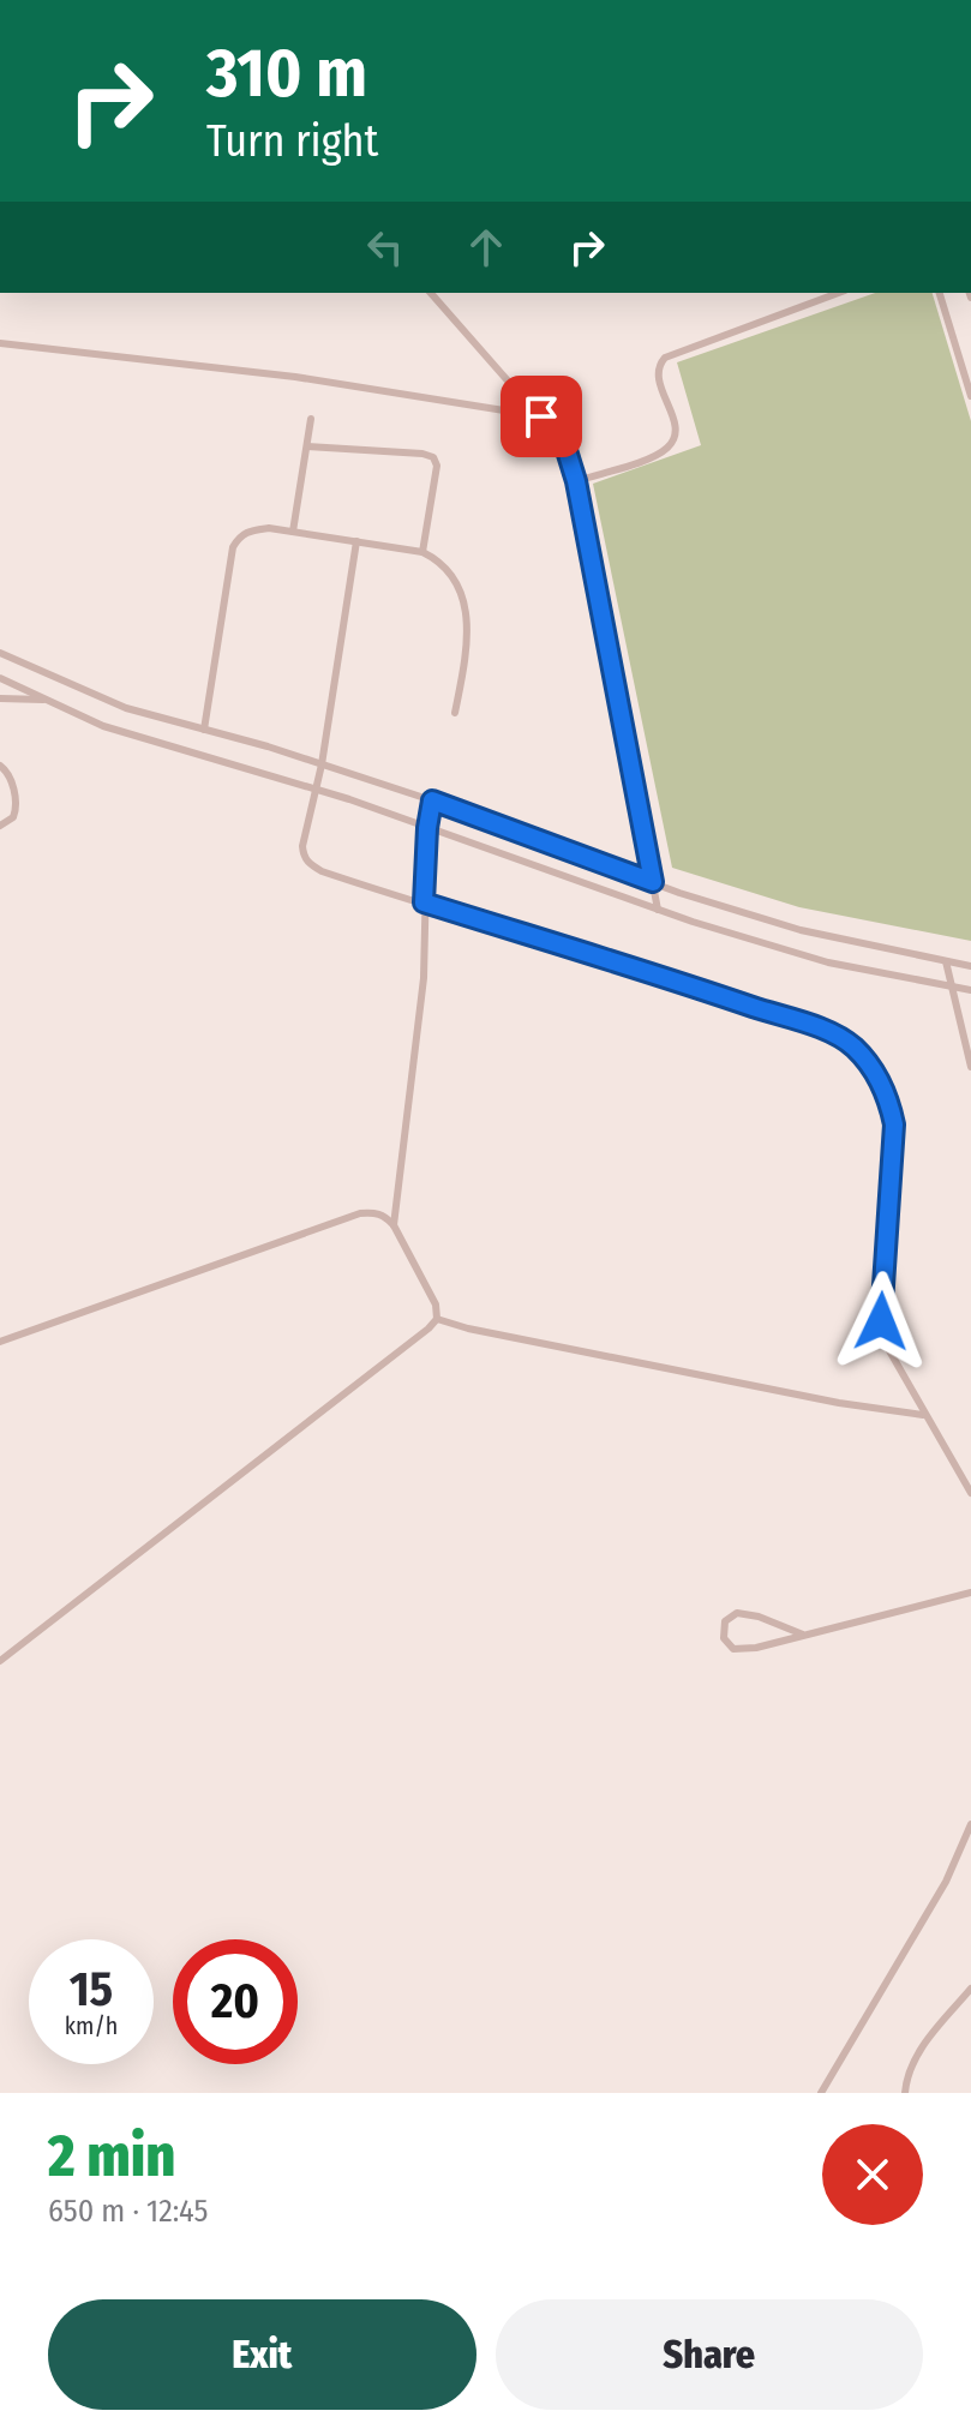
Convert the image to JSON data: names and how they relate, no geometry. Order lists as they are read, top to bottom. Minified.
{"page":{"turn":["310 m","Turn right"],"speed":"15 km/h","limit":"20","heading":["2 min","650 m · 12:45"],"buttons":["Exit","Share"]}}
